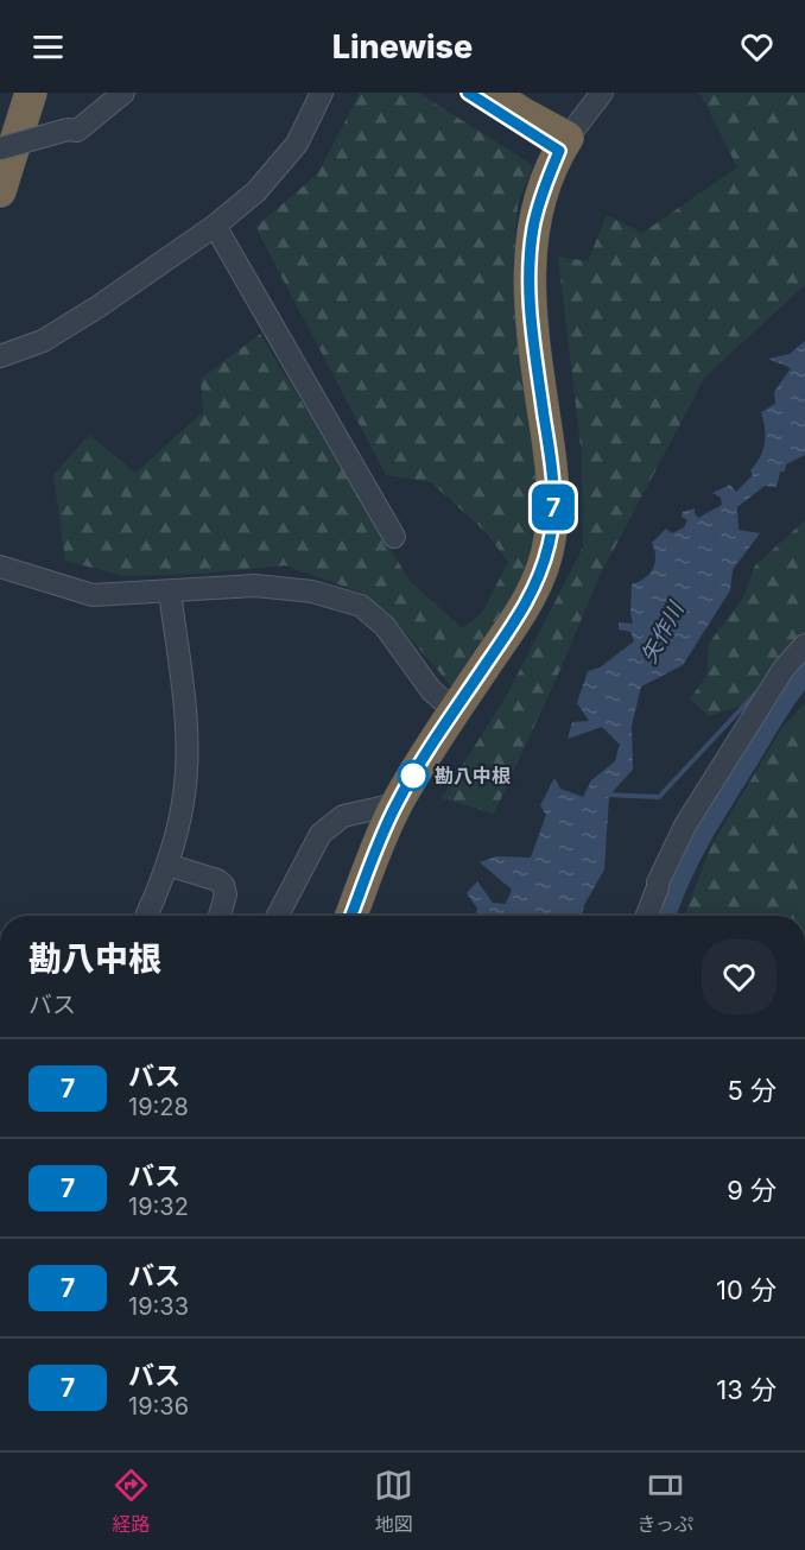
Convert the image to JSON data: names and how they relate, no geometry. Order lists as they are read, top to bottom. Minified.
{"water":["矢作川"],"places":["勘八中根"],"lines":["bus line 7"],"page":{"header":"Linewise","on_map":"7","heading":["勘八中根","バス"],"list":[{"mark":"7","name":"バス","note":"19:28","value":"5 分"},{"mark":"7","name":"バス","note":"19:32","value":"9 分"},{"mark":"7","name":"バス","note":"19:33","value":"10 分"},{"mark":"7","name":"バス","note":"19:36","value":"13 分"}],"tabs":["経路","地図","きっぷ"]}}
